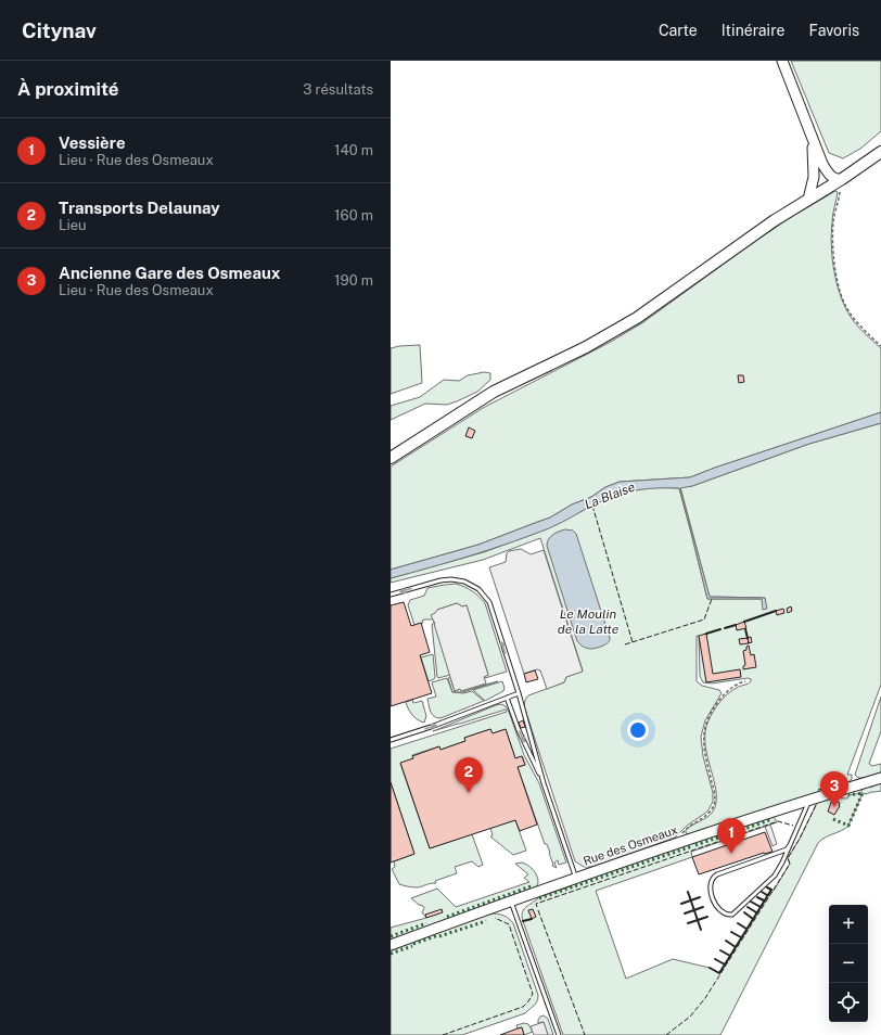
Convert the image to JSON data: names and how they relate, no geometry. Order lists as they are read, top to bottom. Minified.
{"streets":{"main road":["Rue des Osmeaux"]},"water":["La Blaise","Le Moulin de la Latte"],"page":{"header":"Citynav","nav":["Carte","Itinéraire","Favoris"],"heading":["À proximité","3 résultats"],"list":[{"mark":"1","name":"Vessière","note":"Lieu · Rue des Osmeaux","value":"140 m"},{"mark":"2","name":"Transports Delaunay","note":"Lieu","value":"160 m"},{"mark":"3","name":"Ancienne Gare des Osmeaux","note":"Lieu · Rue des Osmeaux","value":"190 m"}],"pins":["2","3","1"],"map_buttons":["+","−"]}}
